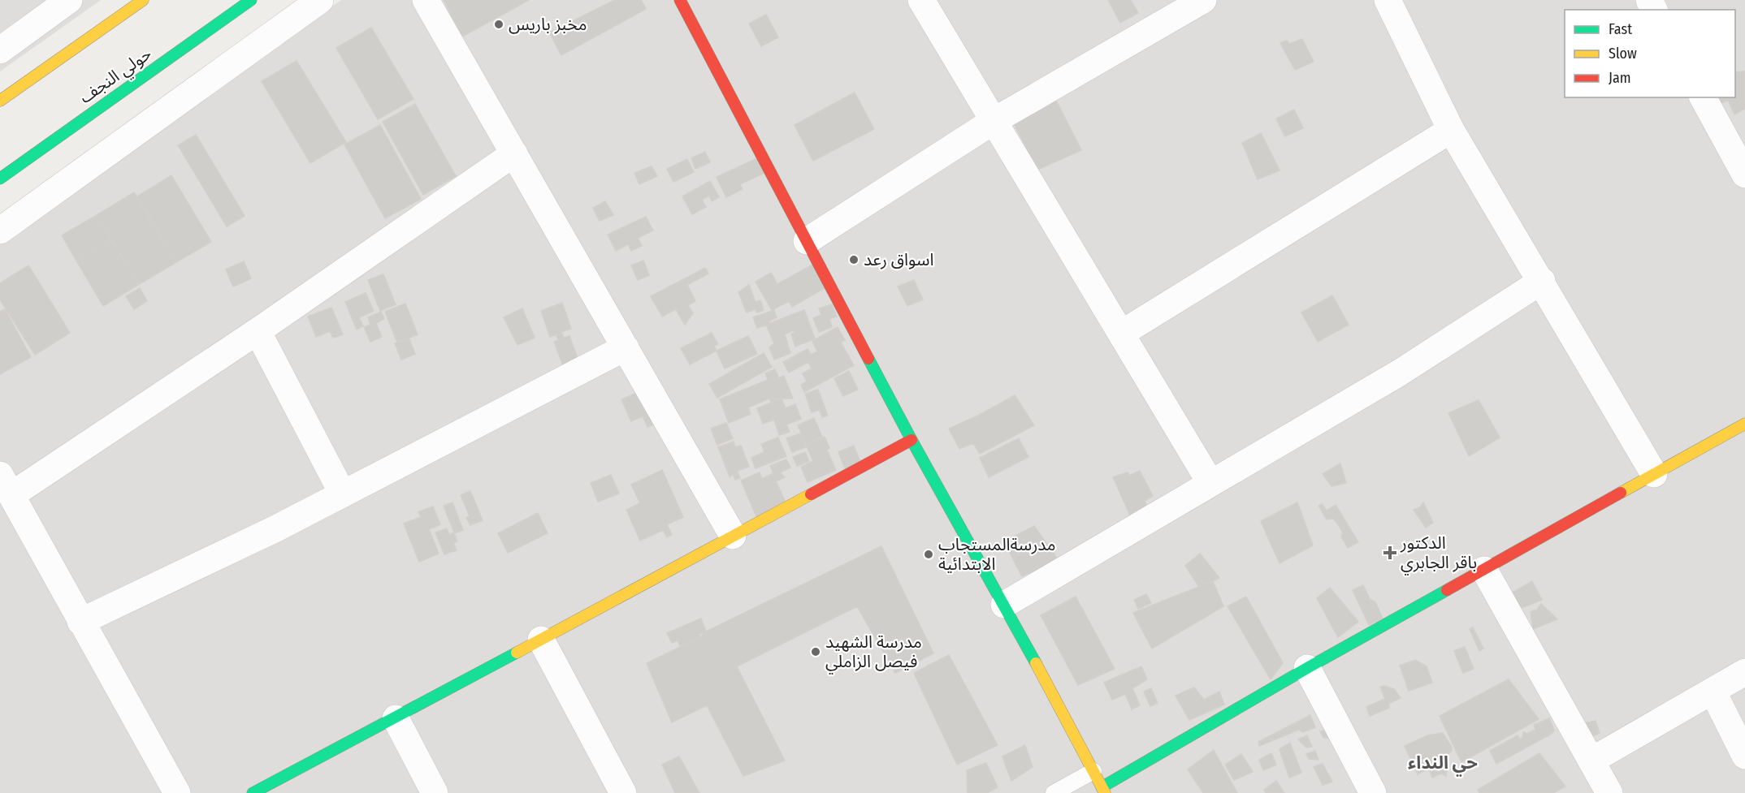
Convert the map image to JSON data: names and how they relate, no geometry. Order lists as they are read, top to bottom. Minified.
{"streets":{"street":["حولي النجف"]},"districts":["حي النداء"],"places":{"other":["مخبز باريس","اسواق رعد","مدرسةالمستجاب الابتدائية","مدرسة الشهيد فيصل الزاملي"],"health":["الدكتور باقر الجابري"]},"legend":["Fast","Slow","Jam"]}
